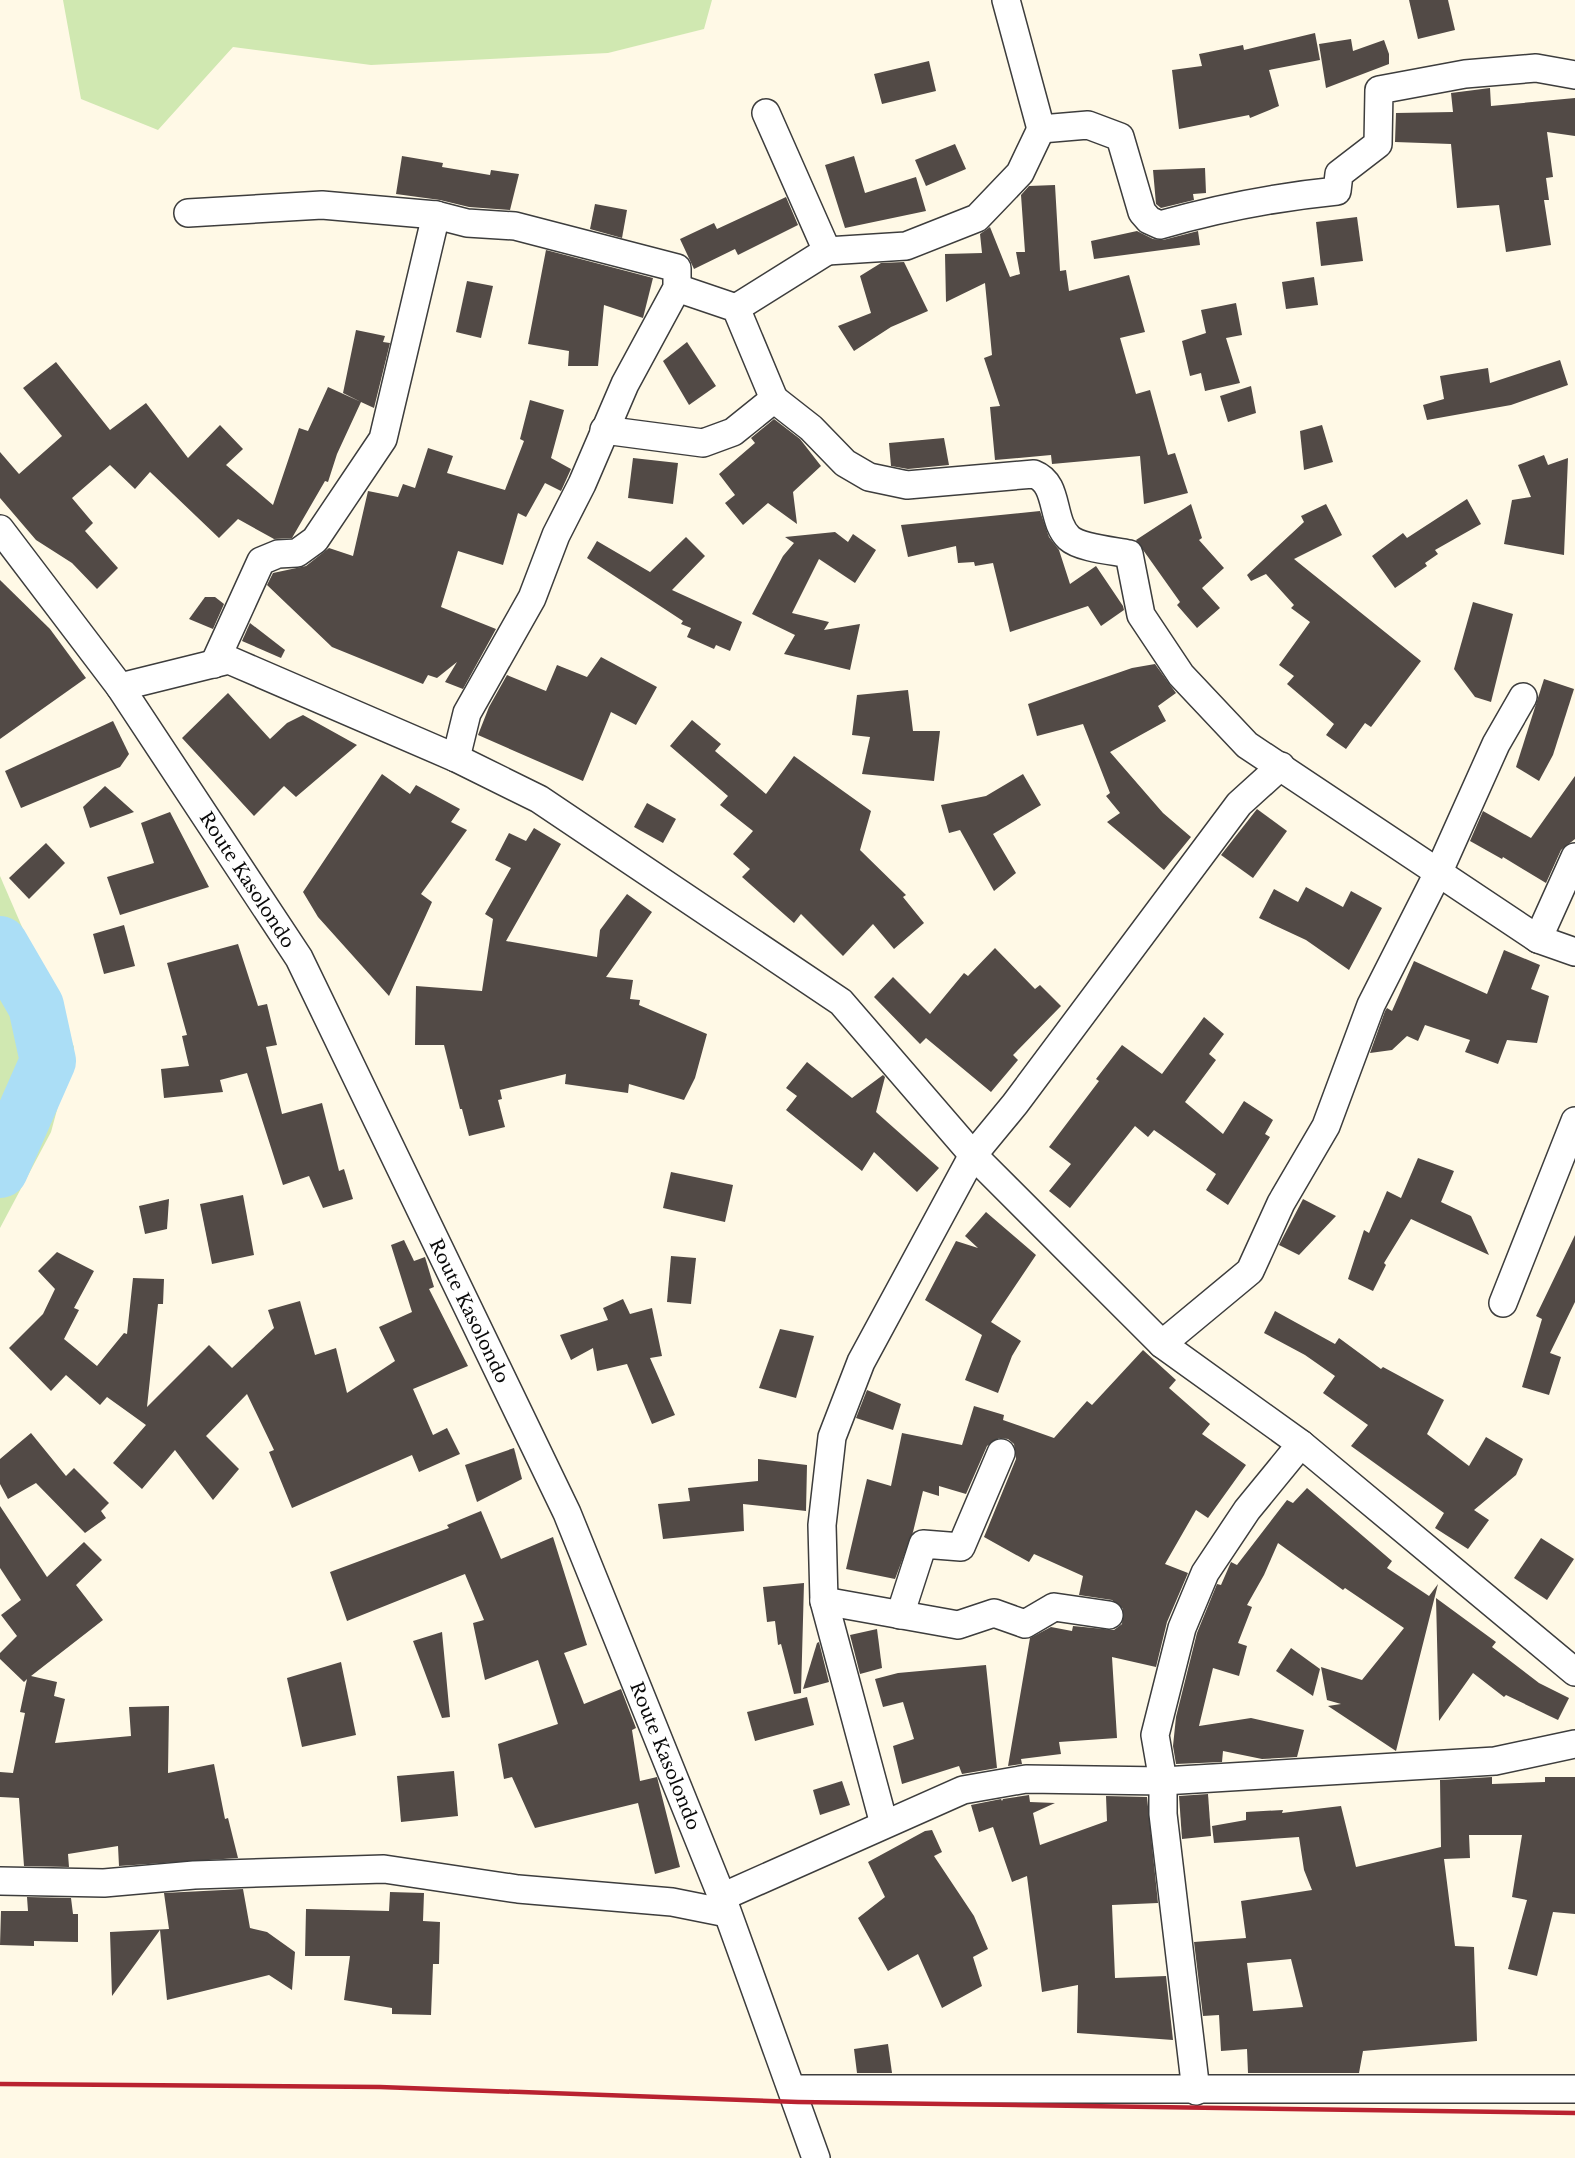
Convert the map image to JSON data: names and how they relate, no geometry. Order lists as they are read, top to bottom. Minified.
{"streets":{"street":["Route Kasolondo"]}}
